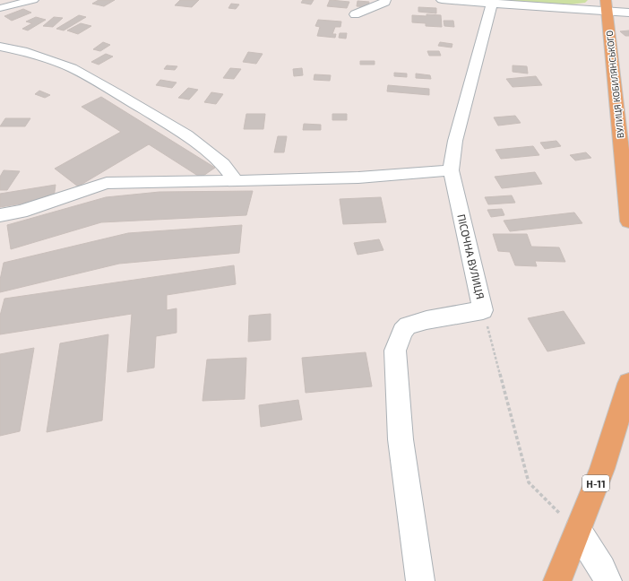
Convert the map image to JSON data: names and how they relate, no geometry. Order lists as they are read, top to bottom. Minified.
{"streets":{"main road":["ВУЛИЦЯ КОБИЛЯНСЬКОГО","Н-11"],"street":["ПІСОЧНА ВУЛИЦЯ"]}}
